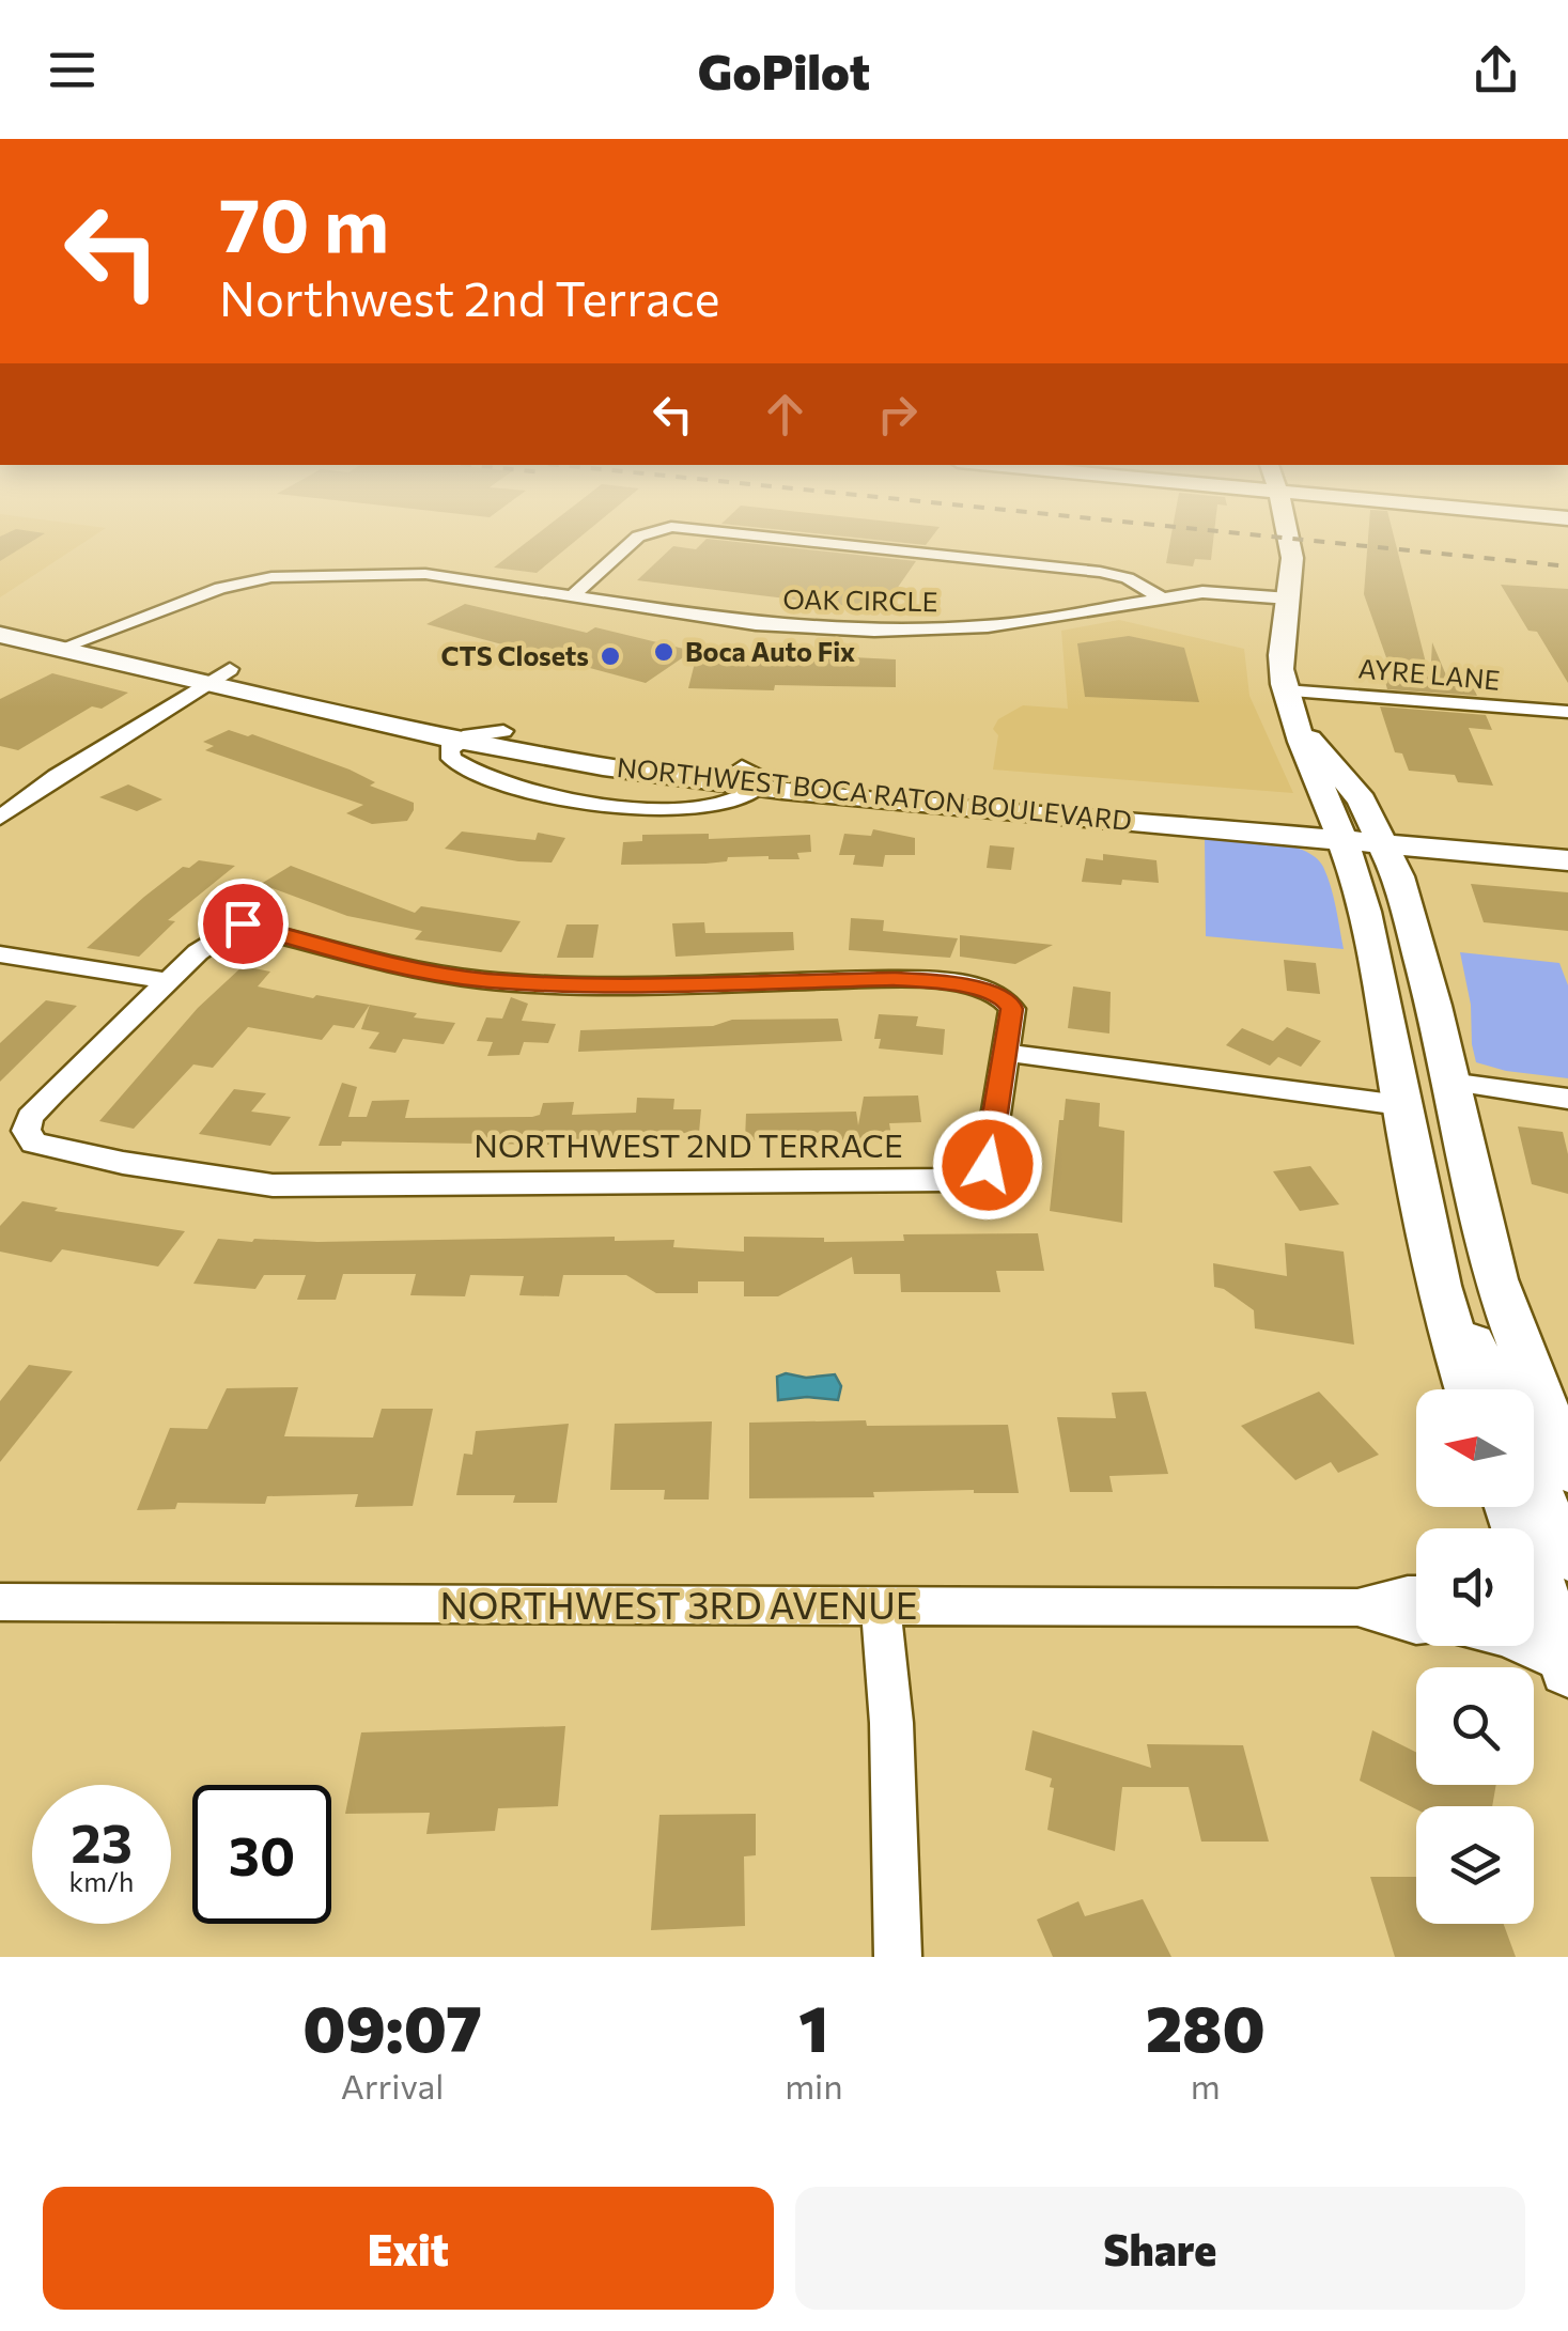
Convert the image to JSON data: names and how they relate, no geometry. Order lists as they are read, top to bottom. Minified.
{"streets":{"main road":["NORTHWEST BOCA RATON BOULEVARD"],"street":["OAK CIRCLE","AYRE LANE","NORTHWEST 2ND TERRACE","NORTHWEST 3RD AVENUE"]},"crossings":[["OAK CIRCLE","NORTHWEST BOCA RATON BOULEVARD"]],"places":["Boca Auto Fix","CTS Closets"],"north":"left","page":{"header":"GoPilot","turn":["70 m","Northwest 2nd Terrace"],"speed":"23 km/h","limit":"30","eta":["09:07","Arrival","1","min","280","m"],"buttons":["Exit","Share"]}}
